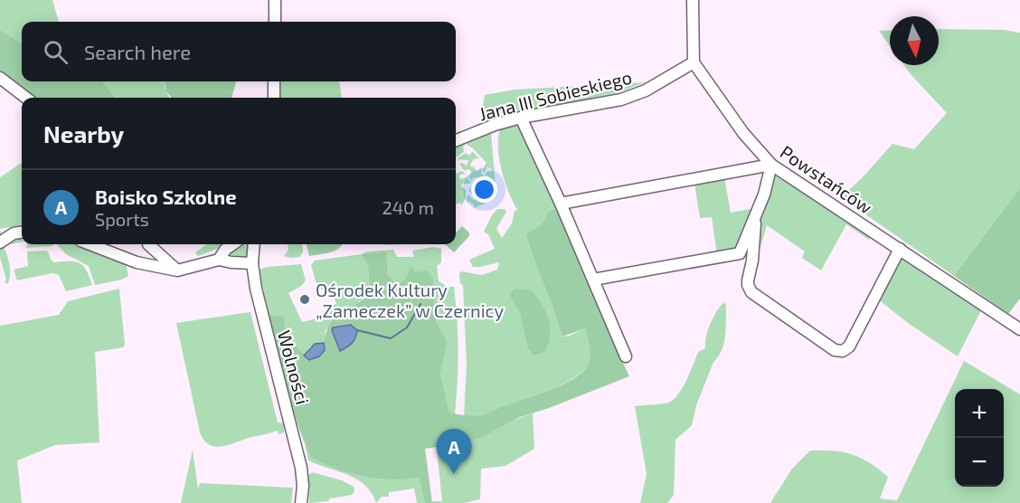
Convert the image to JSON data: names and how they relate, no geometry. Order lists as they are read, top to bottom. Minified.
{"streets":{"street":["Jana III Sobieskiego","Powstańców","Wolności"]},"crossings":[["Jana III Sobieskiego","Powstańców"]],"places":["Ośrodek Kultury „Zameczek” w Czernicy"],"north":"bottom","page":{"search":"Search here","heading":"Nearby","list":[{"mark":"A","name":"Boisko Szkolne","note":"Sports","value":"240 m"}],"map_buttons":["+","−"],"pins":"A"}}
